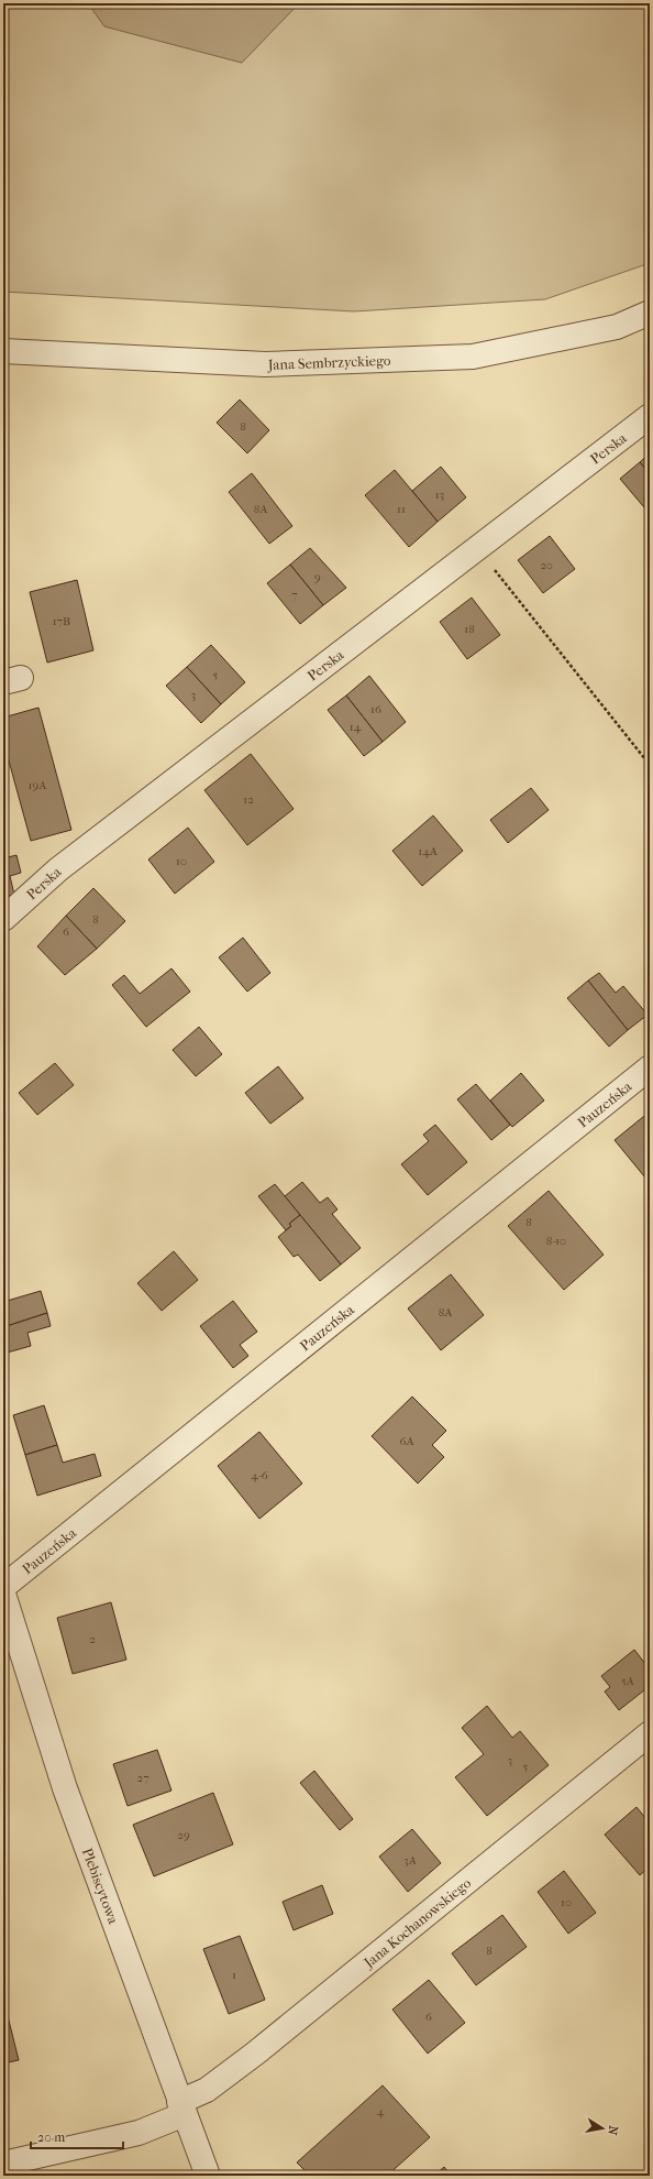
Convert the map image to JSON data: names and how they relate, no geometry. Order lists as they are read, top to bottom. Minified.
{"streets":{"street":["Jana Sembrzyckiego","Perska","Pauzeńska","Plebiscytowa","Jana Kochanowskiego"]},"crossings":[["Plebiscytowa","Jana Kochanowskiego"]],"house_numbers":["8","13","8A","11","20","9","7","17B","18","5","3","16","14","19A","12","14A","10","8","6","8","8-10","8A","6A","4-6","2","5A","3","5","27","29","3A","10","8","1","6","4"],"scale_bar":"20 m","north":"right"}
